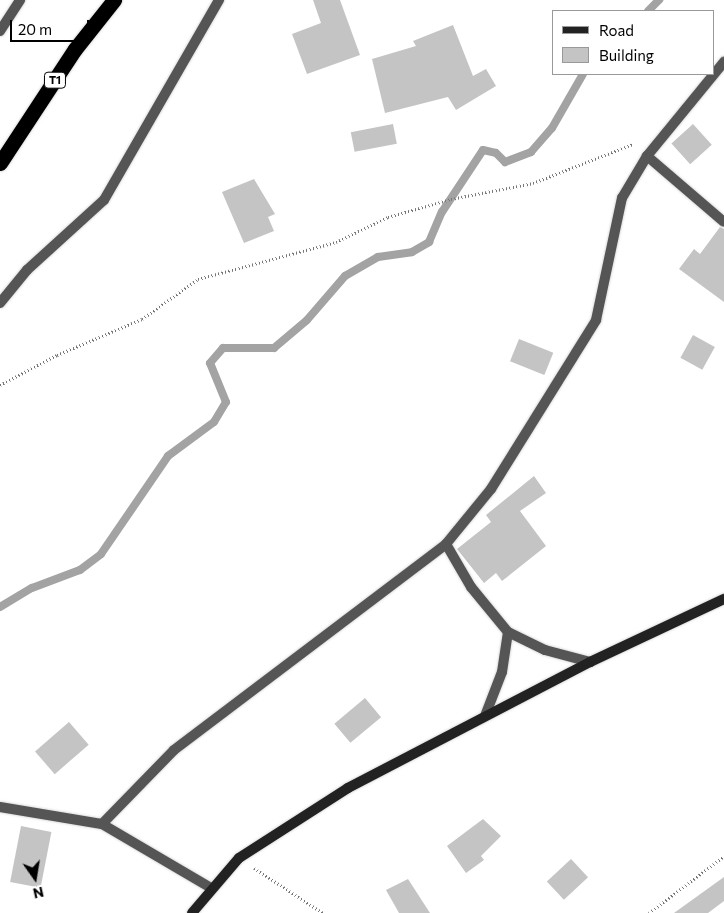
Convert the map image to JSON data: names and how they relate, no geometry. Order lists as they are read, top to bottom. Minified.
{"streets":{"highway":["T1"]},"legend":["Road","Building"],"scale_bar":"20 m","north":"bottom"}
